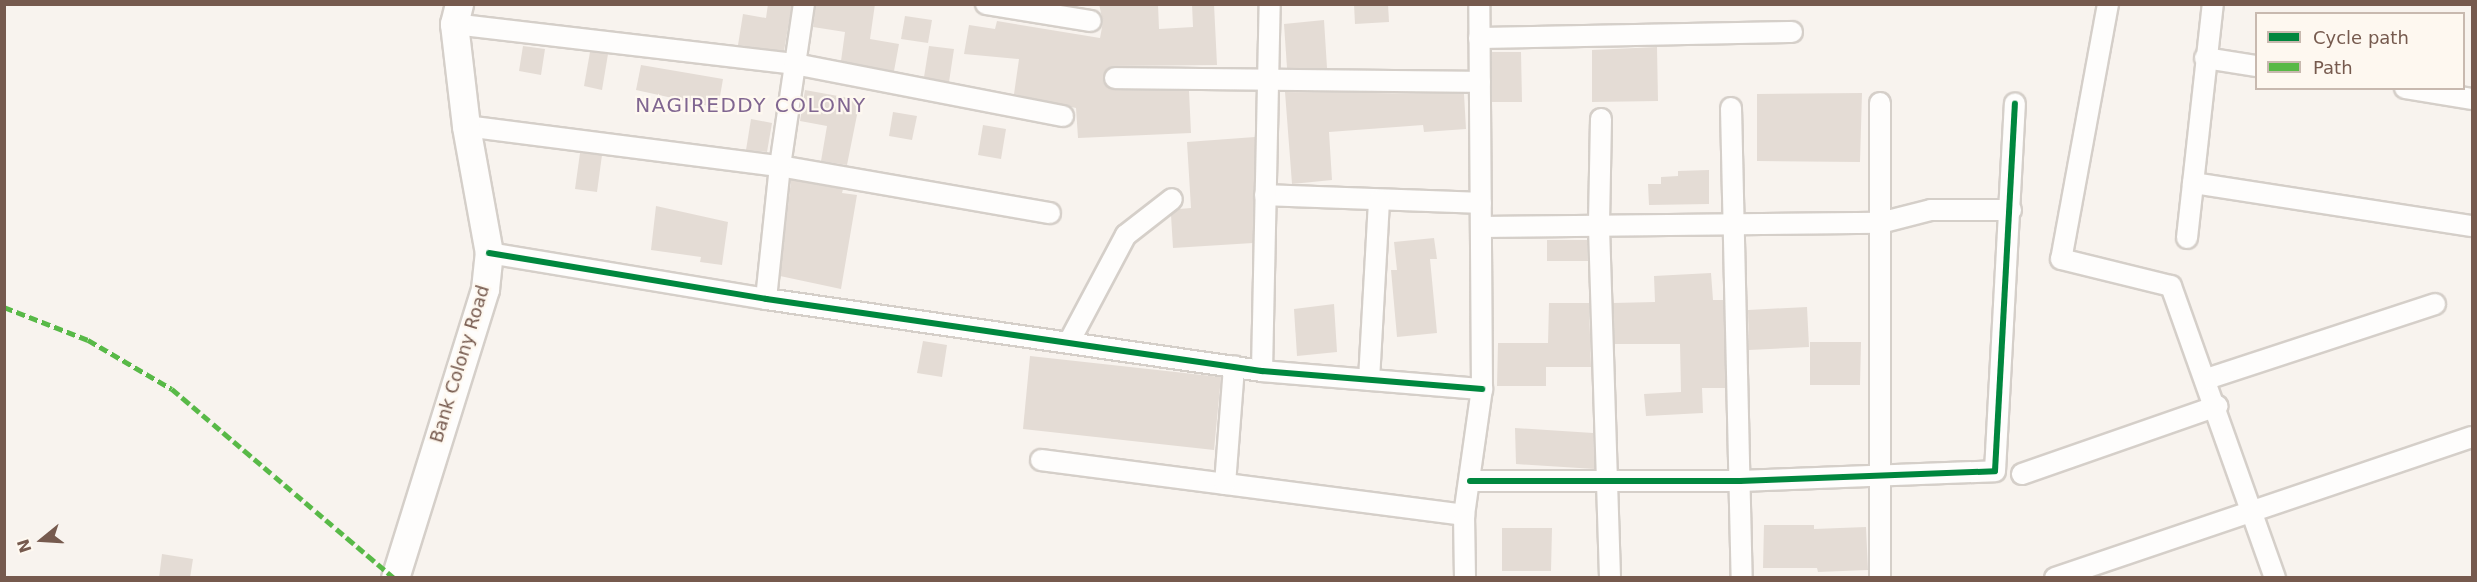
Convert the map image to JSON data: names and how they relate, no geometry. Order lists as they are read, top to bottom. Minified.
{"streets":{"street":["Bank Colony Road"]},"districts":["NAGIREDDY COLONY"],"legend":["Cycle path","Path"],"north":"left"}
